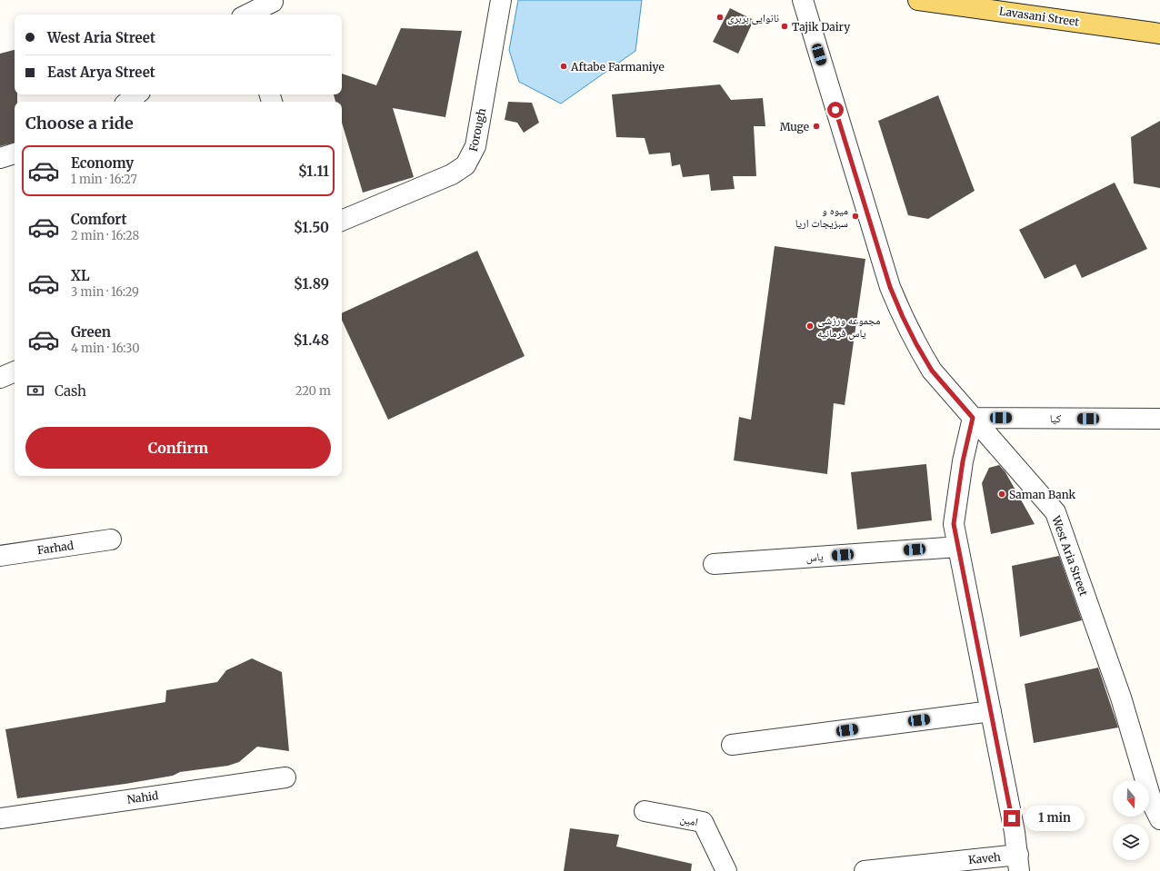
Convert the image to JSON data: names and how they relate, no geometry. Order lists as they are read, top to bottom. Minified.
{"streets":{"main road":["Lavasani Street"],"street":["Forough","کیا","Farhad","West Aria Street","یاس","Nahid","امین","Kaveh"]},"crossings":[["کیا","West Aria Street"]],"places":["نانوایی بربری","Tajik Dairy","Aftabe Farmaniye","Muge","میوه و سبزیجات اریا","مجموعه ورزشی یاس فرمانیه","Saman Bank"],"north":"bottom","page":{"banner":["West Aria Street","East Arya Street"],"heading":"Choose a ride","list":[{"name":"Economy","note":"1 min · 16:27","value":"$1.11"},{"name":"Comfort","note":"2 min · 16:28","value":"$1.50"},{"name":"XL","note":"3 min · 16:29","value":"$1.89"},{"name":"Green","note":"4 min · 16:30","value":"$1.48"}],"pay":["Cash","220 m"],"buttons":"Confirm","bubble":"1 min"}}
